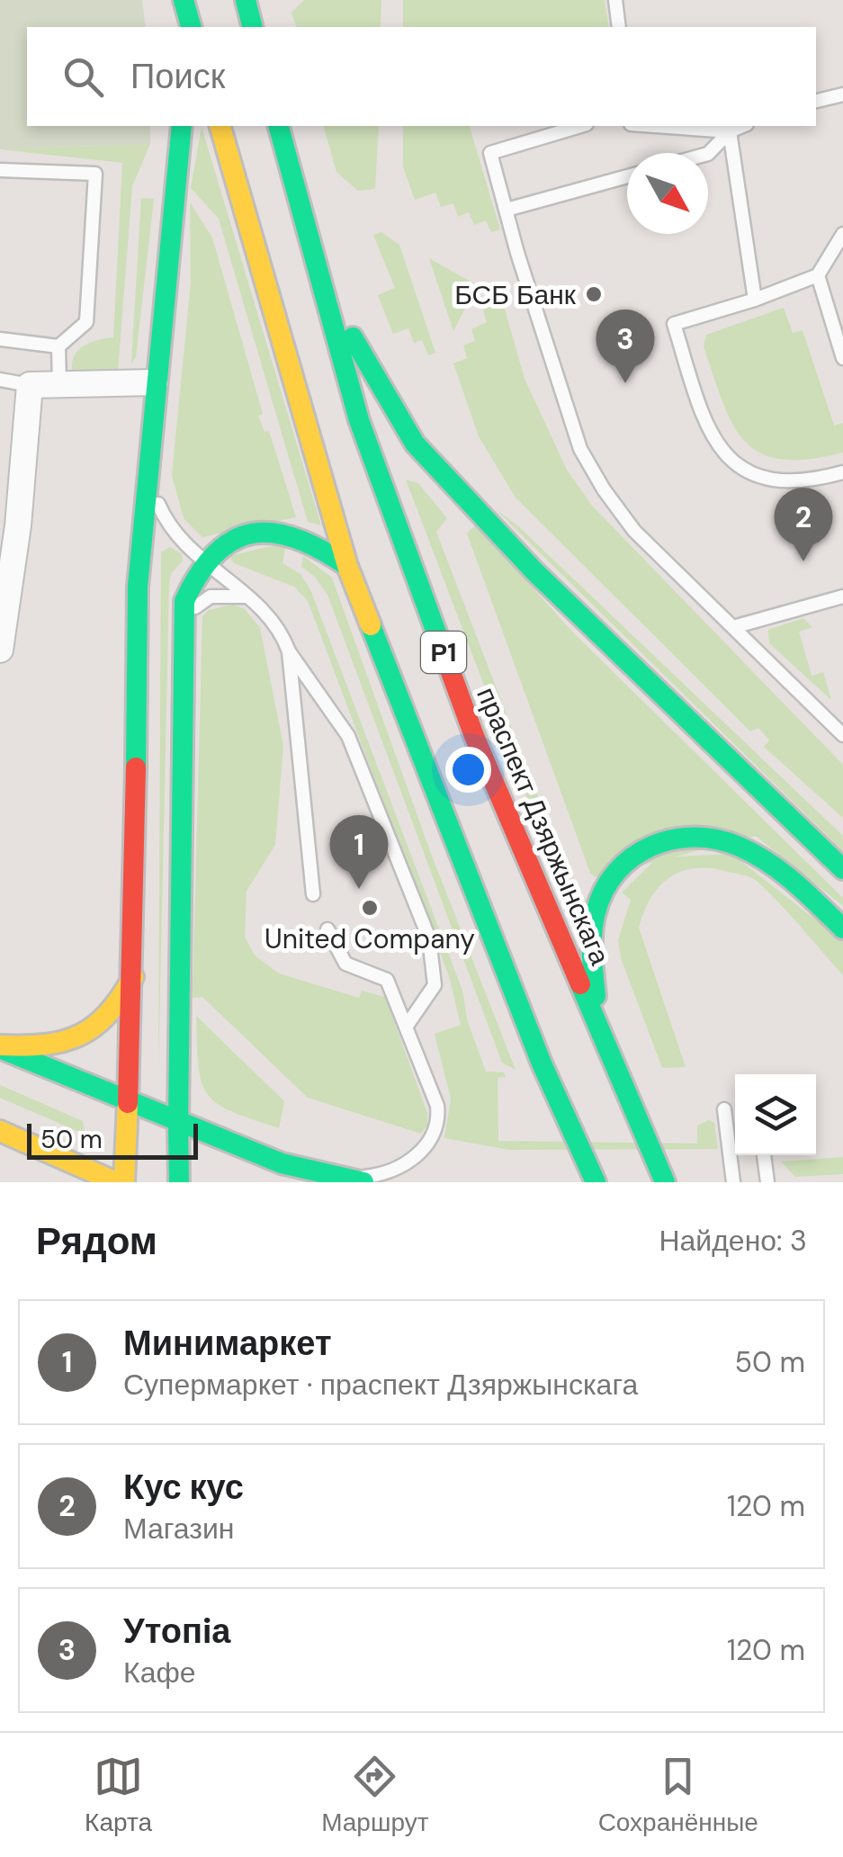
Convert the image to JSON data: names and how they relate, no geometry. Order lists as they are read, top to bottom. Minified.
{"streets":{"main road":["Р1","праспект Дзяржынскага"]},"places":["БСБ Банк","United Company"],"scale_bar":"50 m","north":"bottom right","page":{"search":"Поиск","pins":["3","2","1"],"scale":"50 m","heading":["Рядом","Найдено: 3"],"list":[{"mark":"1","name":"Минимаркет","note":"Супермаркет · праспект Дзяржынскага","value":"50 m"},{"mark":"2","name":"Кус кус","note":"Магазин","value":"120 m"},{"mark":"3","name":"Утопiа","note":"Кафе","value":"120 m"}],"nav":["Карта","Маршрут","Сохранённые"]}}
